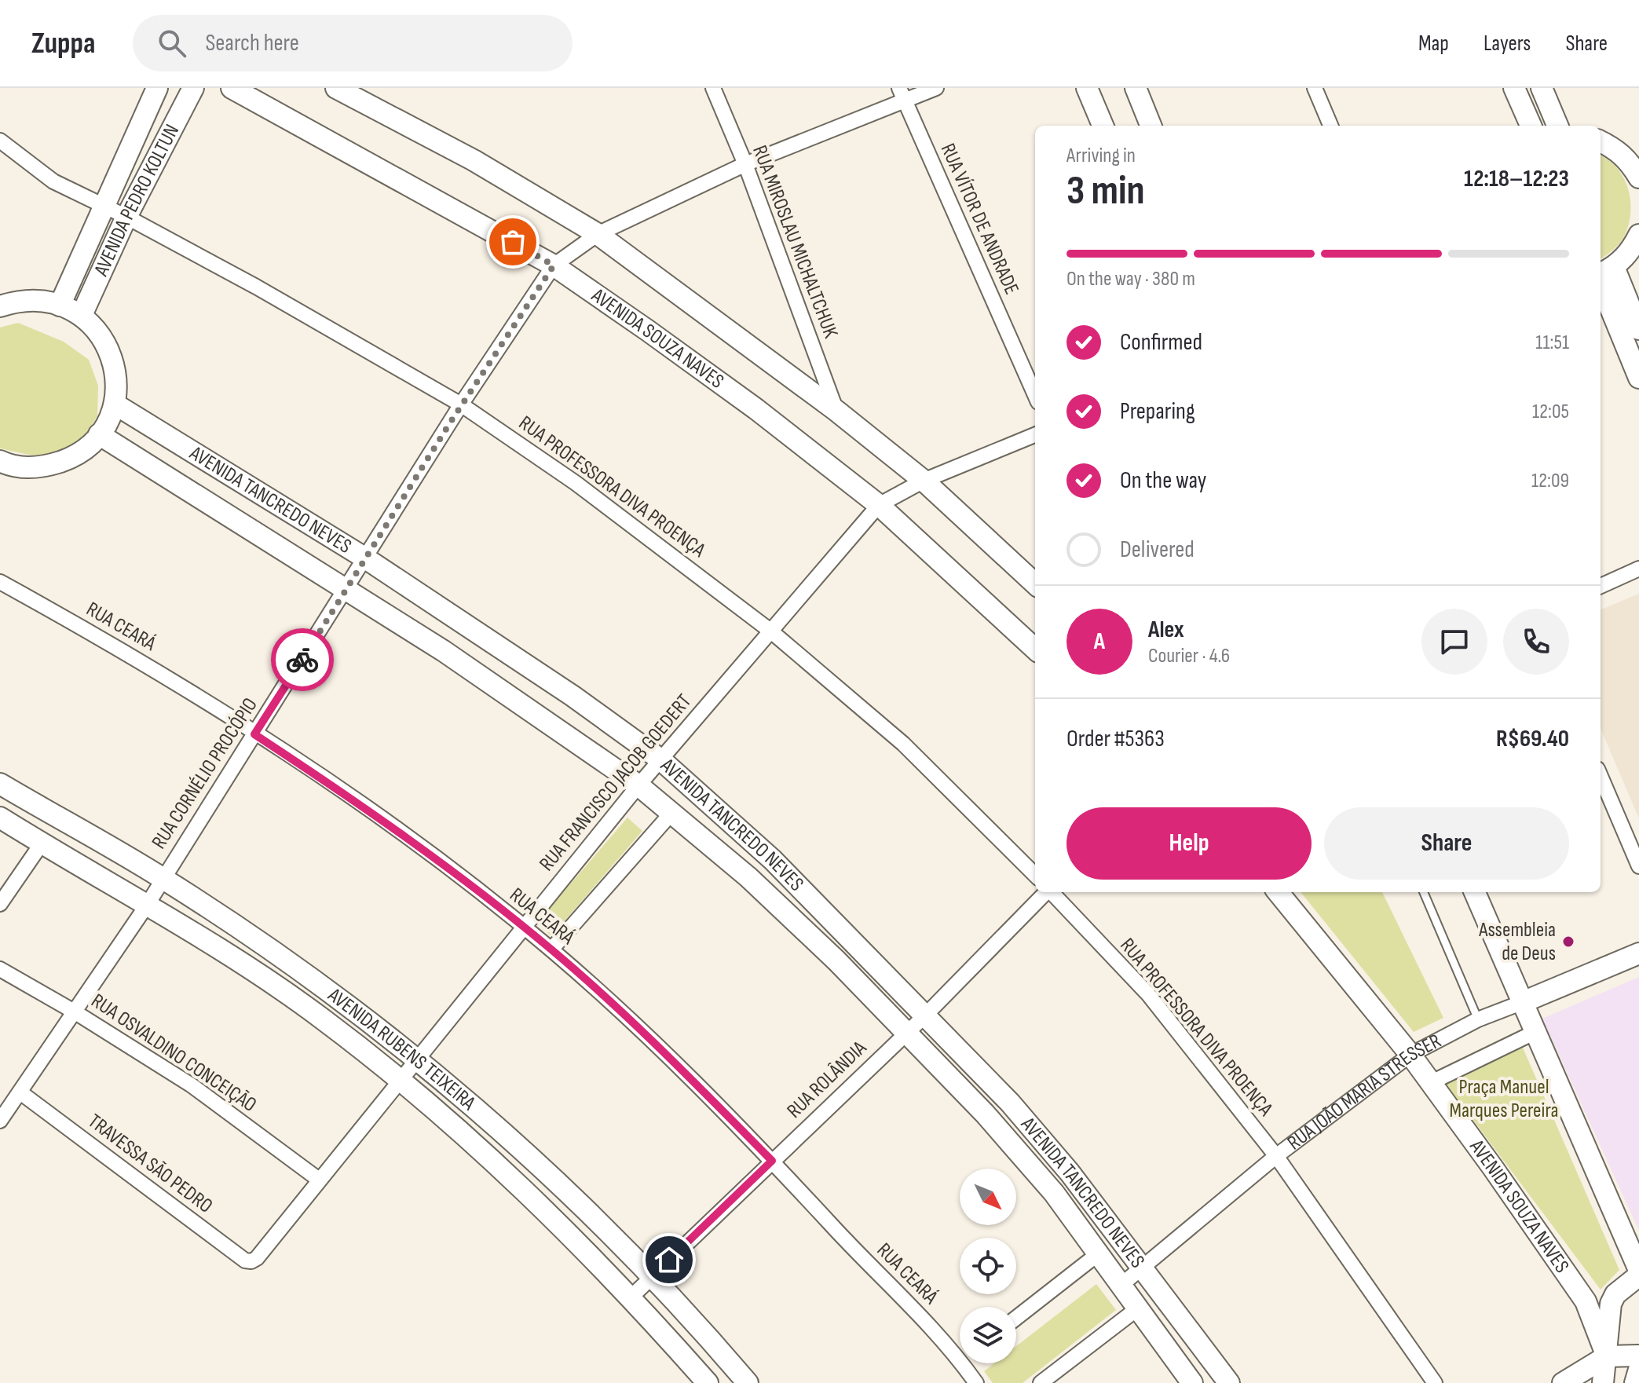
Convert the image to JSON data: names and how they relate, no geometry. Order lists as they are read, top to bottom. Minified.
{"streets":{"street":["AVENIDA PEDRO KOLTUN","RUA VÍTOR DE ANDRADE","RUA MIROSLAU MICHALTCHUK","AVENIDA SOUZA NAVES","RUA PROFESSORA DIVA PROENÇA","AVENIDA TANCREDO NEVES","RUA CEARÁ","RUA CORNÉLIO PROCÓPIO","RUA FRANCISCO JACOB GOEDERT","AVENIDA RUBENS TEIXEIRA","RUA OSVALDINO CONCEIÇÃO","RUA ROLÂNDIA","RUA JOÃO MARIA STRESSER","TRAVESSA SÃO PEDRO"]},"crossings":[["AVENIDA PEDRO KOLTUN","RUA PROFESSORA DIVA PROENÇA"],["RUA VÍTOR DE ANDRADE","RUA CORNÉLIO PROCÓPIO"],["RUA MIROSLAU MICHALTCHUK","RUA CORNÉLIO PROCÓPIO"],["AVENIDA SOUZA NAVES","RUA CORNÉLIO PROCÓPIO"],["AVENIDA SOUZA NAVES","RUA FRANCISCO JACOB GOEDERT"],["AVENIDA SOUZA NAVES","RUA JOÃO MARIA STRESSER"],["RUA PROFESSORA DIVA PROENÇA","RUA CORNÉLIO PROCÓPIO"],["RUA PROFESSORA DIVA PROENÇA","RUA FRANCISCO JACOB GOEDERT"],["RUA PROFESSORA DIVA PROENÇA","RUA JOÃO MARIA STRESSER"],["AVENIDA TANCREDO NEVES","RUA CORNÉLIO PROCÓPIO"],["AVENIDA TANCREDO NEVES","RUA FRANCISCO JACOB GOEDERT"],["AVENIDA TANCREDO NEVES","RUA ROLÂNDIA"],["AVENIDA TANCREDO NEVES","RUA JOÃO MARIA STRESSER"],["RUA CEARÁ","RUA CORNÉLIO PROCÓPIO"],["RUA CEARÁ","RUA FRANCISCO JACOB GOEDERT"],["RUA CEARÁ","RUA ROLÂNDIA"],["RUA CORNÉLIO PROCÓPIO","AVENIDA RUBENS TEIXEIRA"],["RUA CORNÉLIO PROCÓPIO","RUA OSVALDINO CONCEIÇÃO"],["RUA CORNÉLIO PROCÓPIO","TRAVESSA SÃO PEDRO"],["RUA FRANCISCO JACOB GOEDERT","AVENIDA RUBENS TEIXEIRA"],["RUA FRANCISCO JACOB GOEDERT","RUA OSVALDINO CONCEIÇÃO"],["RUA FRANCISCO JACOB GOEDERT","TRAVESSA SÃO PEDRO"],["AVENIDA RUBENS TEIXEIRA","RUA ROLÂNDIA"]],"parks":["Praça Manuel Marques Pereira"],"places":["Assembleia de Deus"],"north":"bottom right","page":{"header":"Zuppa","search":"Search here","nav":["Map","Layers","Share"],"heading":["3 min","Arriving in","12:18–12:23"],"panel":["Alex","Courier · 4.6","Order #5363","R$69.40"],"bar":"On the way · 380 m","list":[["Confirmed","11:51"],["Preparing","12:05"],["On the way","12:09"],"Delivered"],"round":"A","buttons":["Help","Share"]}}
